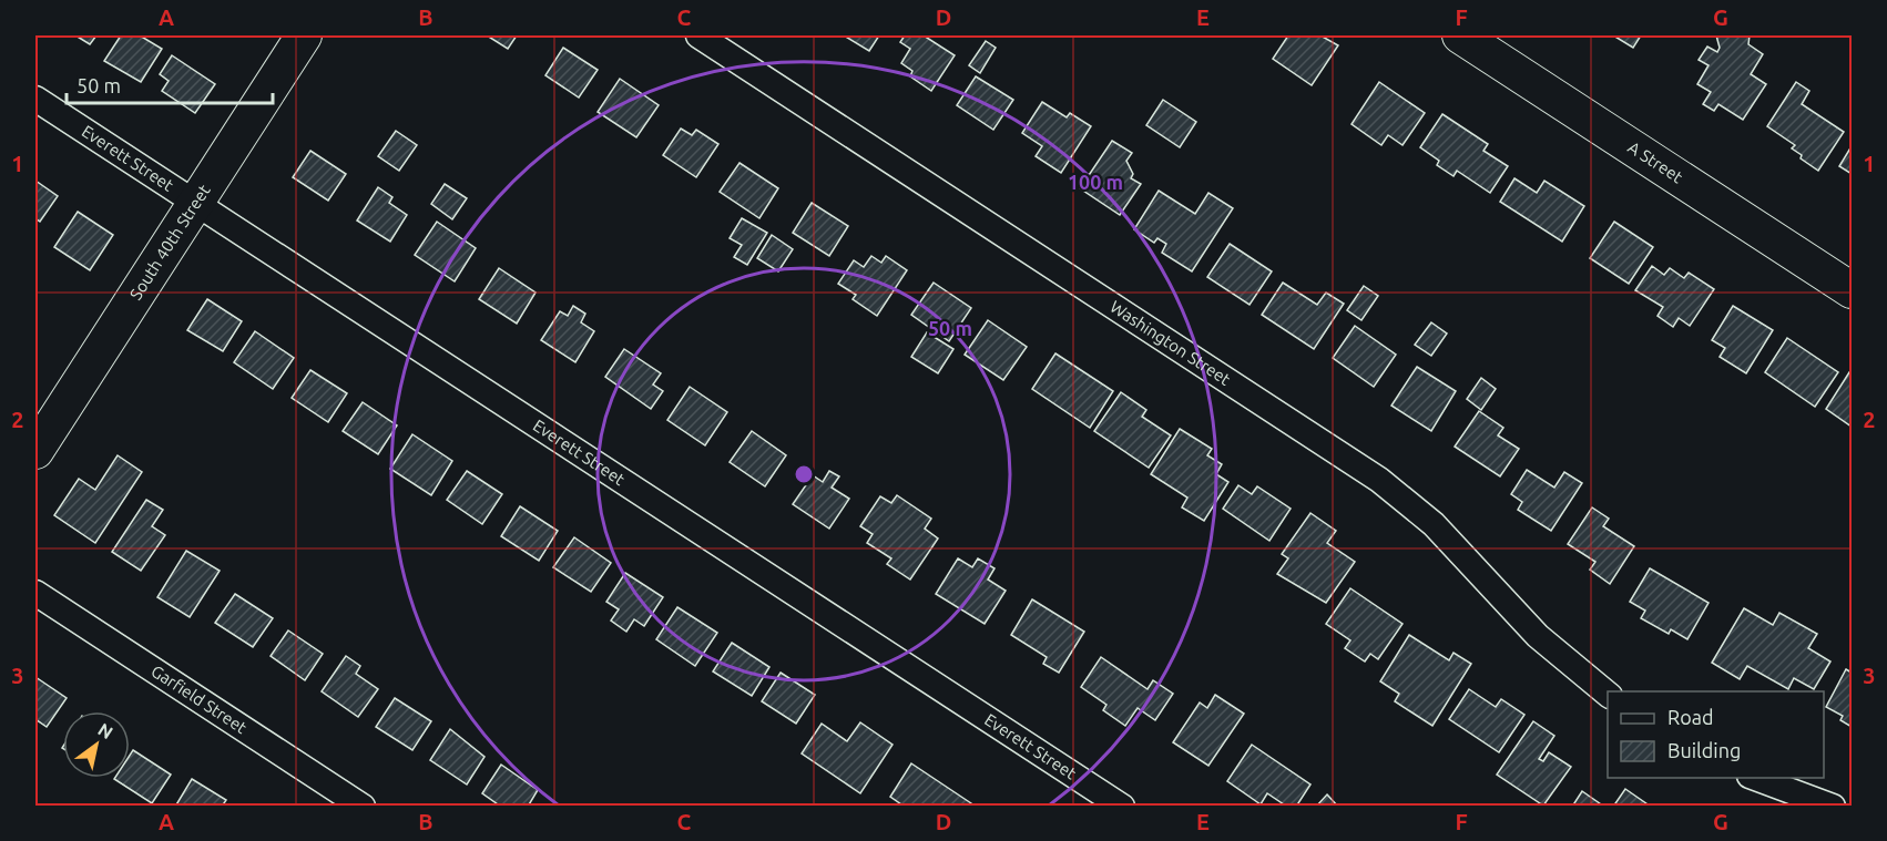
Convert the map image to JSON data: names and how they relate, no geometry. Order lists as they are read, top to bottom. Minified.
{"streets":{"main road":["A Street","South 40th Street"],"street":["Everett Street","Washington Street","Garfield Street"]},"crossings":[["Everett Street","South 40th Street"]],"legend":["Road","Building"],"scale_bar":"50 m","north":"top right","grid":{"columns":["A","B","C","D","E","F","G"],"rows":["1","2","3"]},"rings":["100 m","50 m"]}
